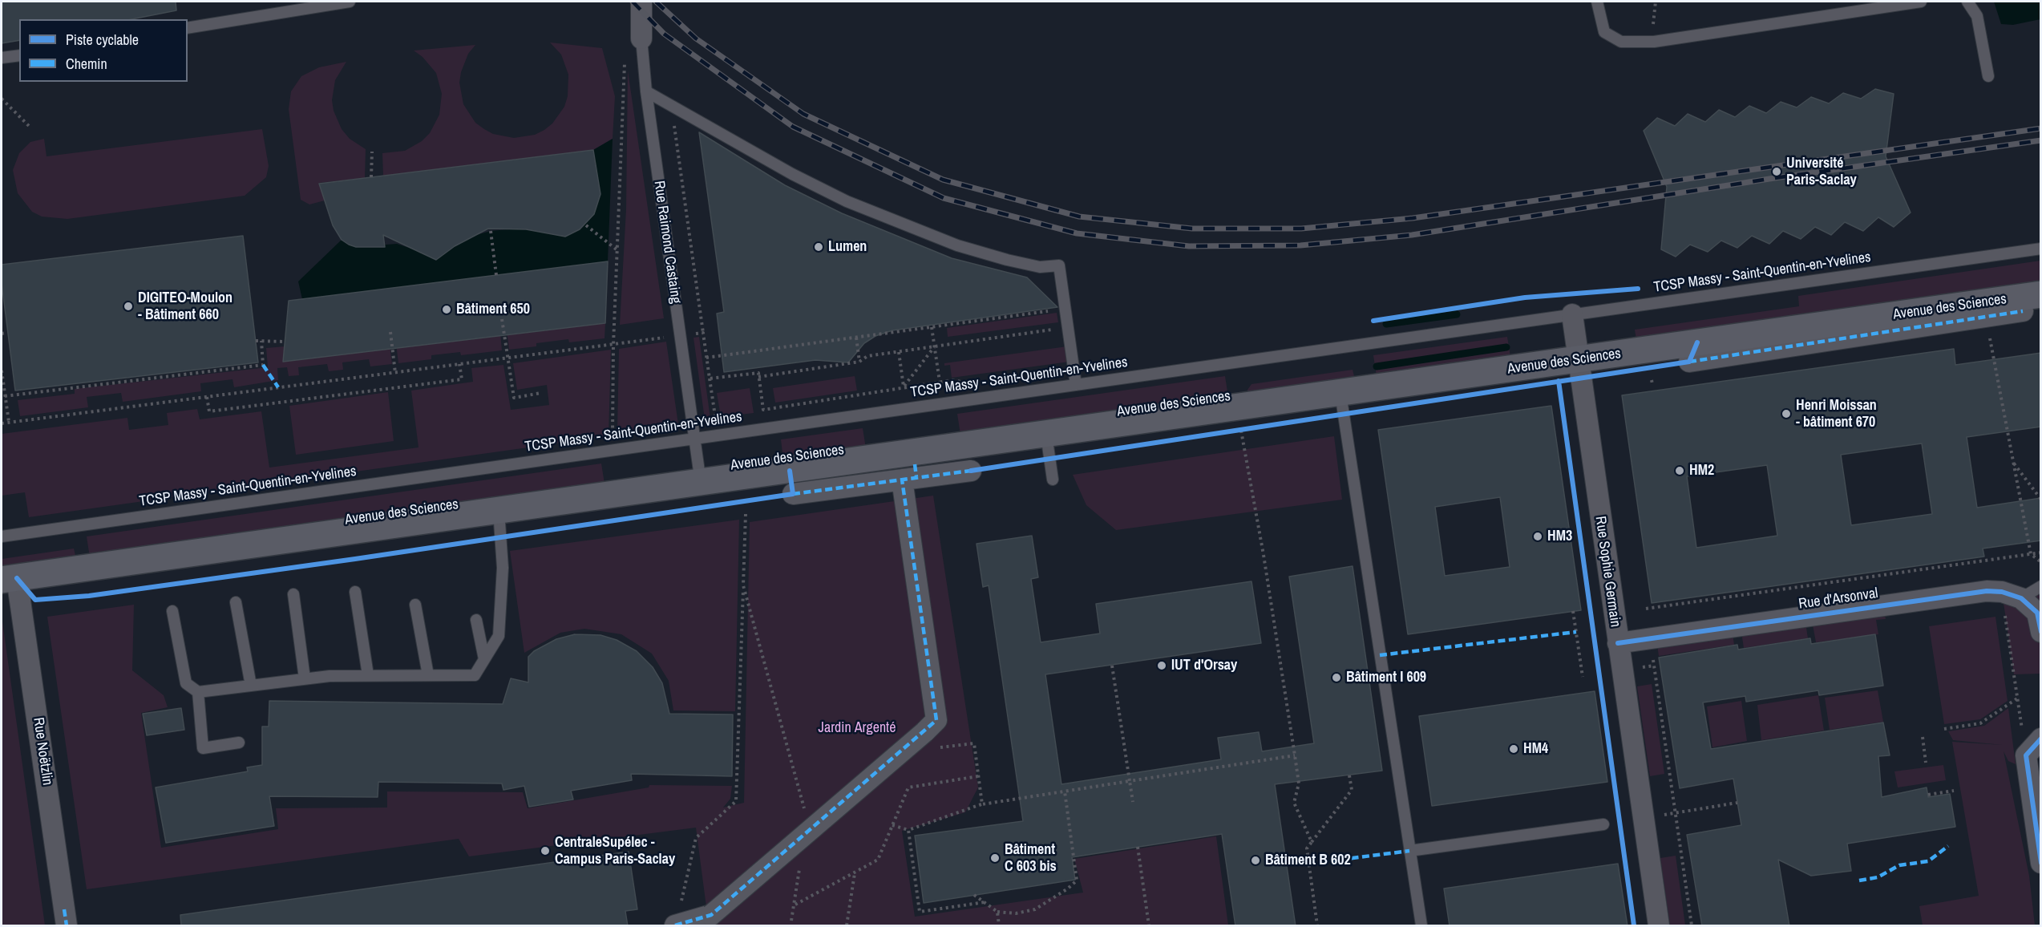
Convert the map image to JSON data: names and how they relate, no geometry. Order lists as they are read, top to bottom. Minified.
{"streets":{"street":["Rue Raimond Castaing","Avenue des Sciences","Rue Sophie Germain","Rue d'Arsonval","Rue Noëtzlin"],"lane":["TCSP Massy - Saint-Quentin-en-Yvelines"]},"crossings":[["Rue Raimond Castaing","TCSP Massy - Saint-Quentin-en-Yvelines"],["Rue Raimond Castaing","Avenue des Sciences"],["TCSP Massy - Saint-Quentin-en-Yvelines","Rue Sophie Germain"],["Avenue des Sciences","Rue Sophie Germain"],["Avenue des Sciences","Rue Noëtzlin"],["Rue Sophie Germain","Rue d'Arsonval"]],"parks":["Jardin Argenté"],"places":["Université Paris-Saclay","Lumen","DIGITEO-Moulon - Bâtiment 660","Bâtiment 650","Henri Moissan - bâtiment 670","HM2","HM3","IUT d'Orsay","Bâtiment I 609","HM4","CentraleSupélec - Campus Paris-Saclay","Bâtiment C 603 bis","Bâtiment B 602"],"legend":["Piste cyclable","Chemin"]}
